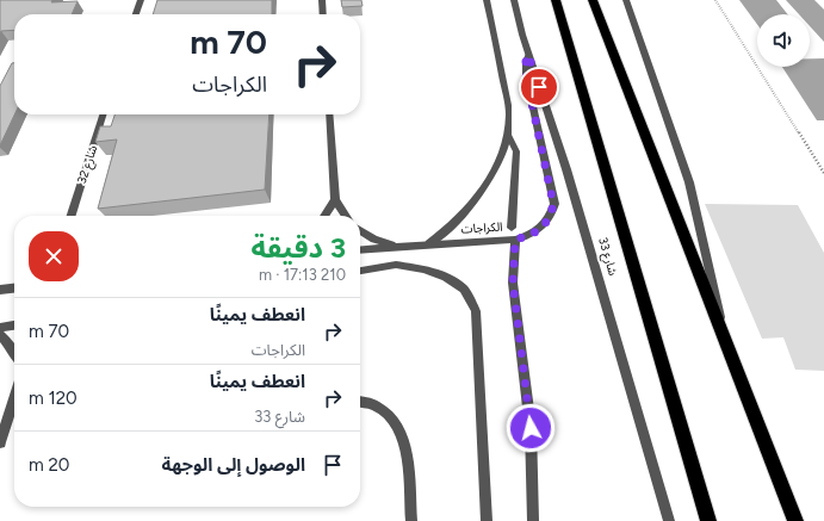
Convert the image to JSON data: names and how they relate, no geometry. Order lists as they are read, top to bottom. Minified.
{"streets":{"highway":["شارع 33"],"street":["شارع 32","الكراجات"]},"crossings":[["الكراجات","شارع 33"]],"page":{"turn":["70 m","الكراجات"],"heading":["3 دقيقة","210 m · 17:13"],"list":[{"name":"انعطف يمينًا","note":"الكراجات","value":"70 m"},{"name":"انعطف يمينًا","note":"شارع 33","value":"120 m"},{"name":"الوصول إلى الوجهة","value":"20 m"}]}}
